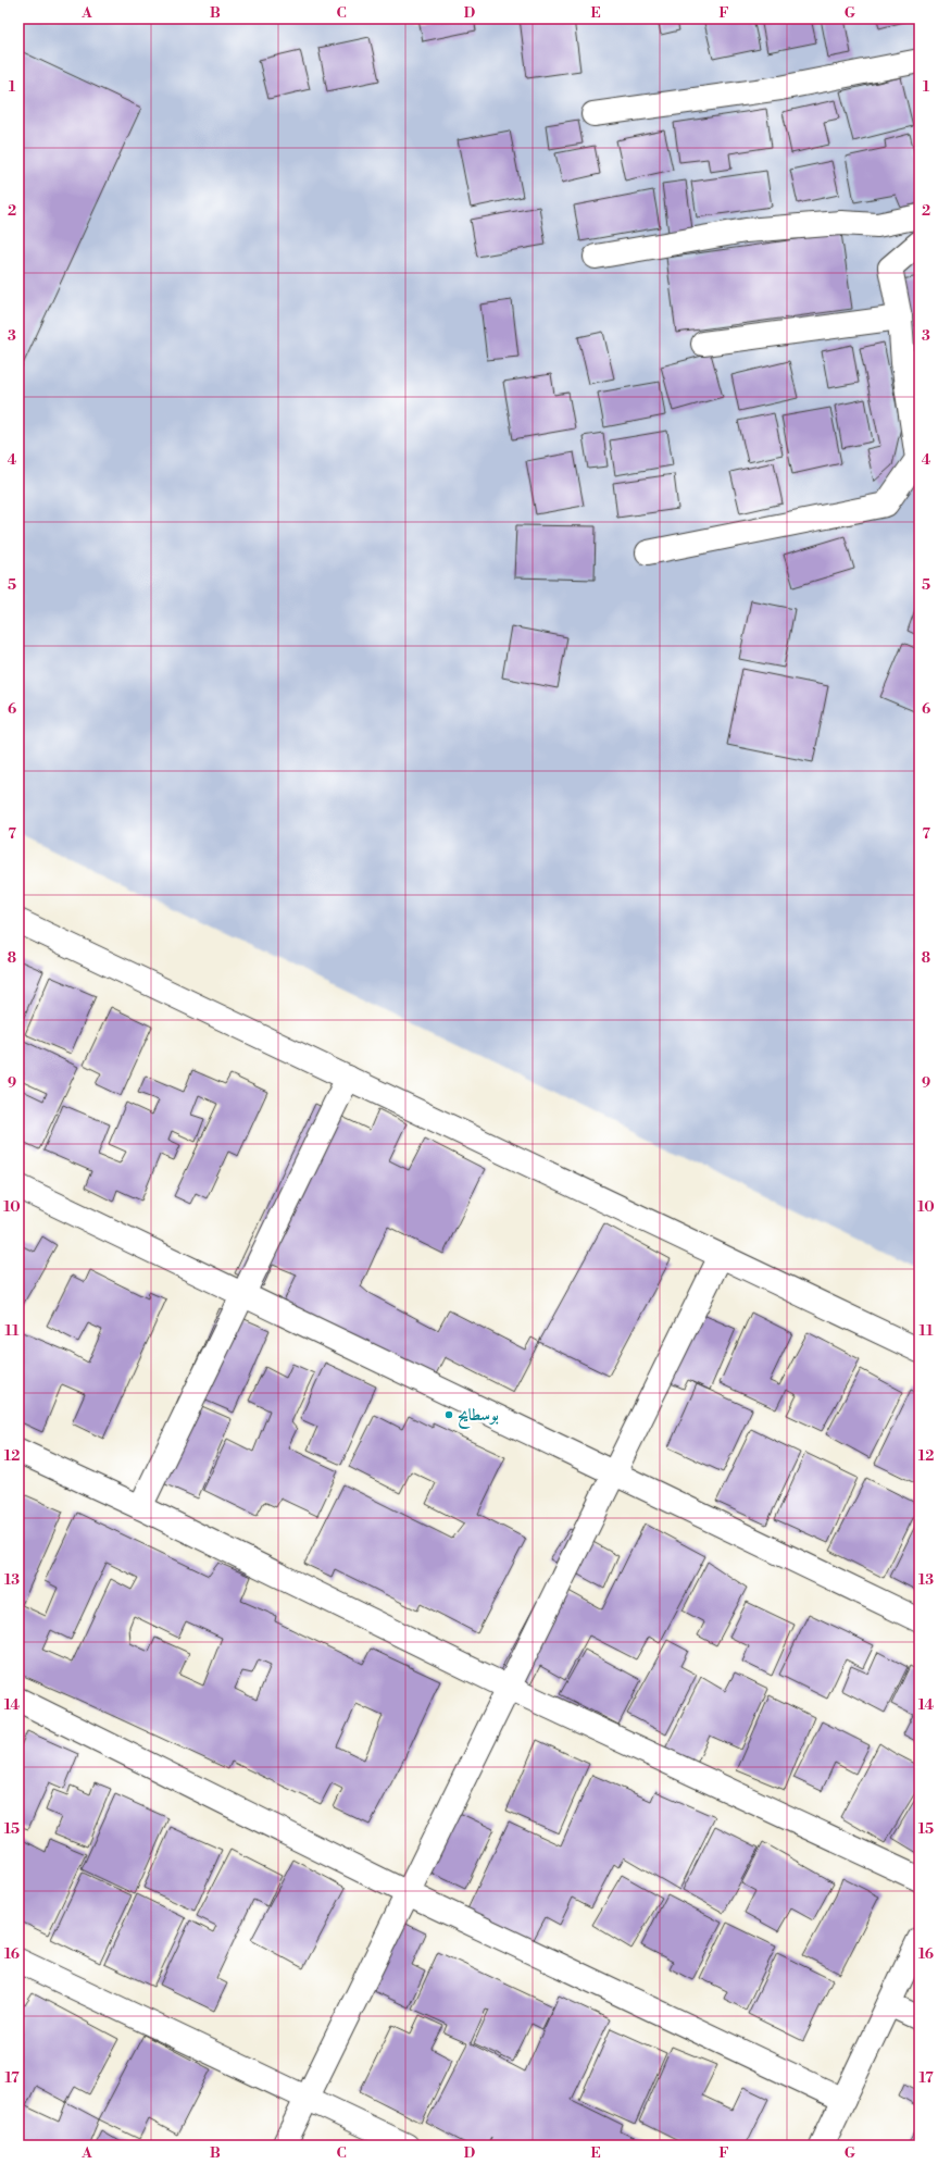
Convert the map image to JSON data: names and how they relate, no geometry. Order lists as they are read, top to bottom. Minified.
{"places":["بوسطايح"],"grid":{"columns":["A","B","C","D","E","F","G"],"rows":["1","2","3","4","5","6","7","8","9","10","11","12","13","14","15","16","17"]}}
